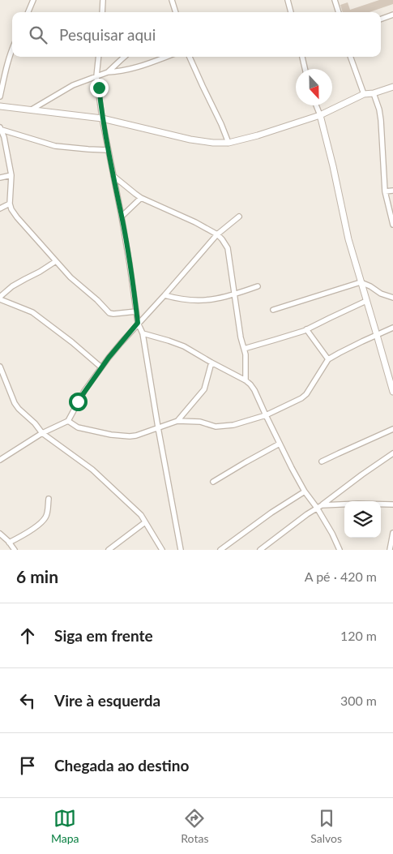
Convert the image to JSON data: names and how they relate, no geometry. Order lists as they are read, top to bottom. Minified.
{"north":"bottom","page":{"search":"Pesquisar aqui","heading":["6 min","A pé · 420 m"],"list":[["Siga em frente","120 m"],["Vire à esquerda","300 m"],"Chegada ao destino"],"nav":["Mapa","Rotas","Salvos"]}}
